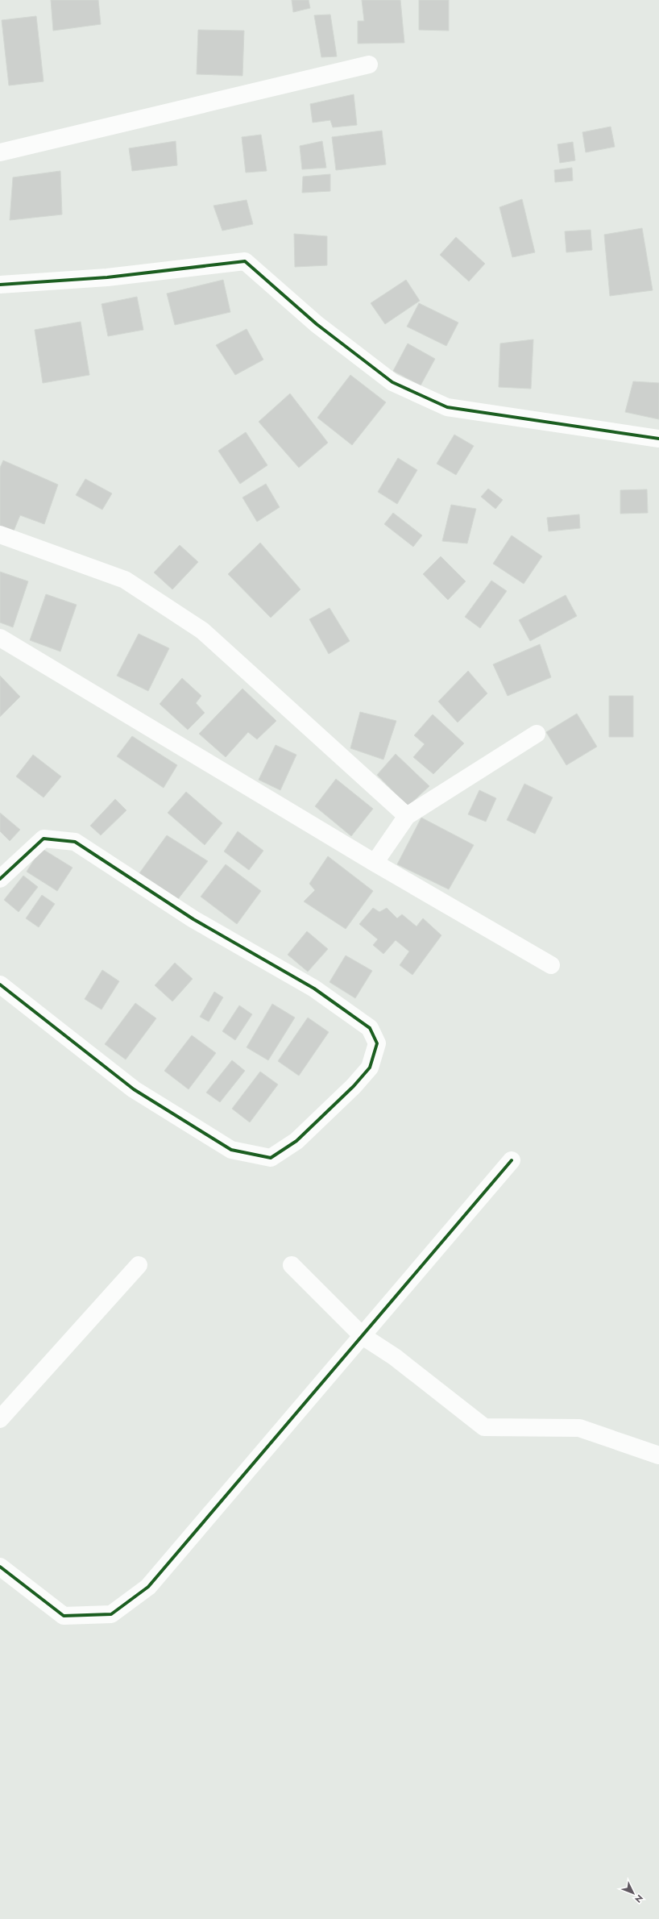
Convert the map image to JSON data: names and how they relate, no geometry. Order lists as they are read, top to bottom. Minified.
{"north":"bottom right"}
